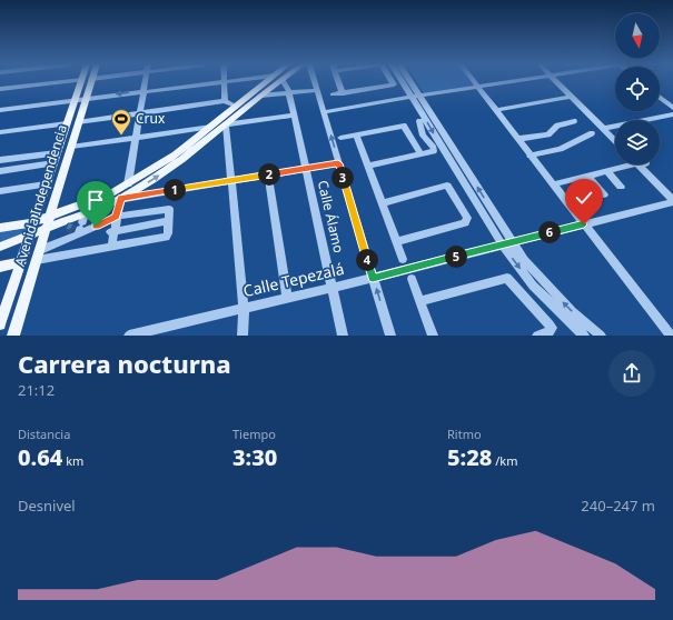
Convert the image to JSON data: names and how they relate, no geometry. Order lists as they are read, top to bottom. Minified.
{"streets":{"main road":["Avenida Independencia"],"street":["Calle Álamo","Calle Tepezalá"]},"crossings":[["Calle Álamo","Calle Tepezalá"]],"places":{"sports":["Crux"]},"north":"bottom","page":{"pins":["2","3","1","6","5","4"],"heading":["Carrera nocturna","21:12"],"stats":[["Distancia","0.64 km"],["Tiempo","3:30"],["Ritmo","5:28 /km"]],"chart":["Desnivel","240–247 m"]}}
